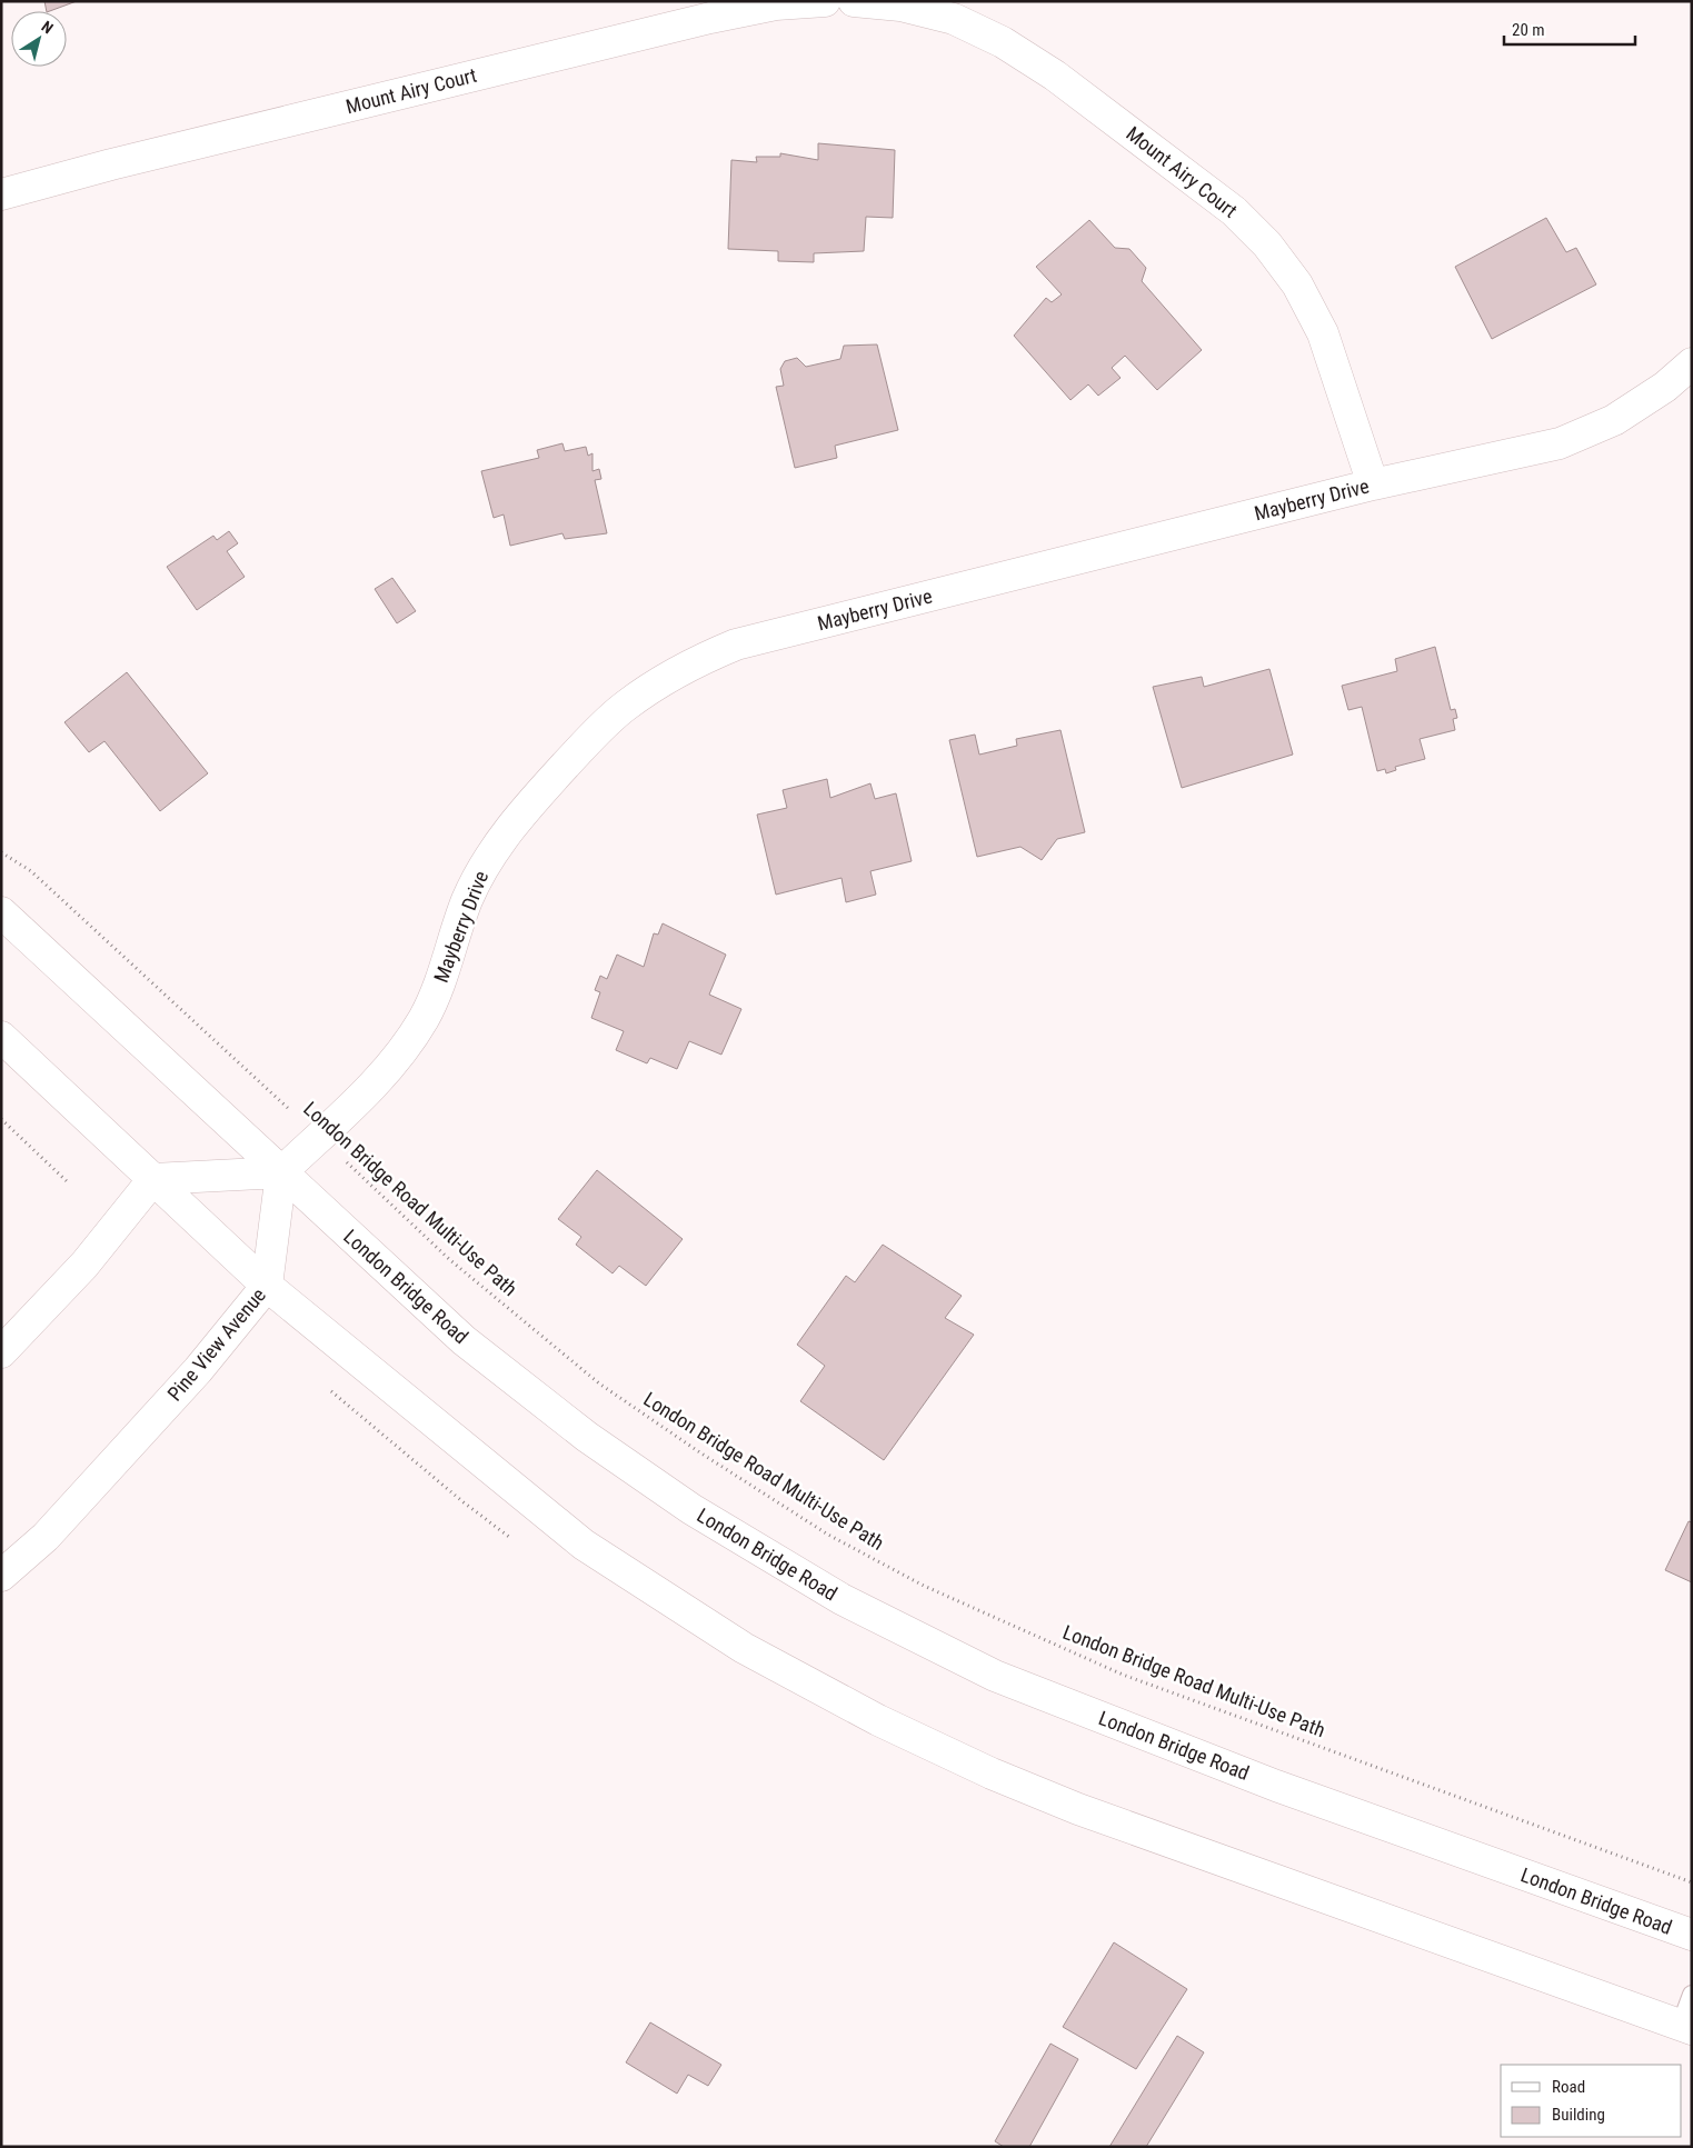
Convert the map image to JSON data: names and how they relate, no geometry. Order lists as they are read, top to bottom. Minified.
{"streets":{"street":["Mount Airy Court","Mayberry Drive","London Bridge Road","Pine View Avenue"],"path":["London Bridge Road Multi-Use Path"]},"crossings":[["Mount Airy Court","Mayberry Drive"],["Mayberry Drive","London Bridge Road Multi-Use Path"],["Mayberry Drive","London Bridge Road"],["Mayberry Drive","Pine View Avenue"],["London Bridge Road","Pine View Avenue"]],"legend":["Road","Building"],"scale_bar":"20 m","north":"top right"}
